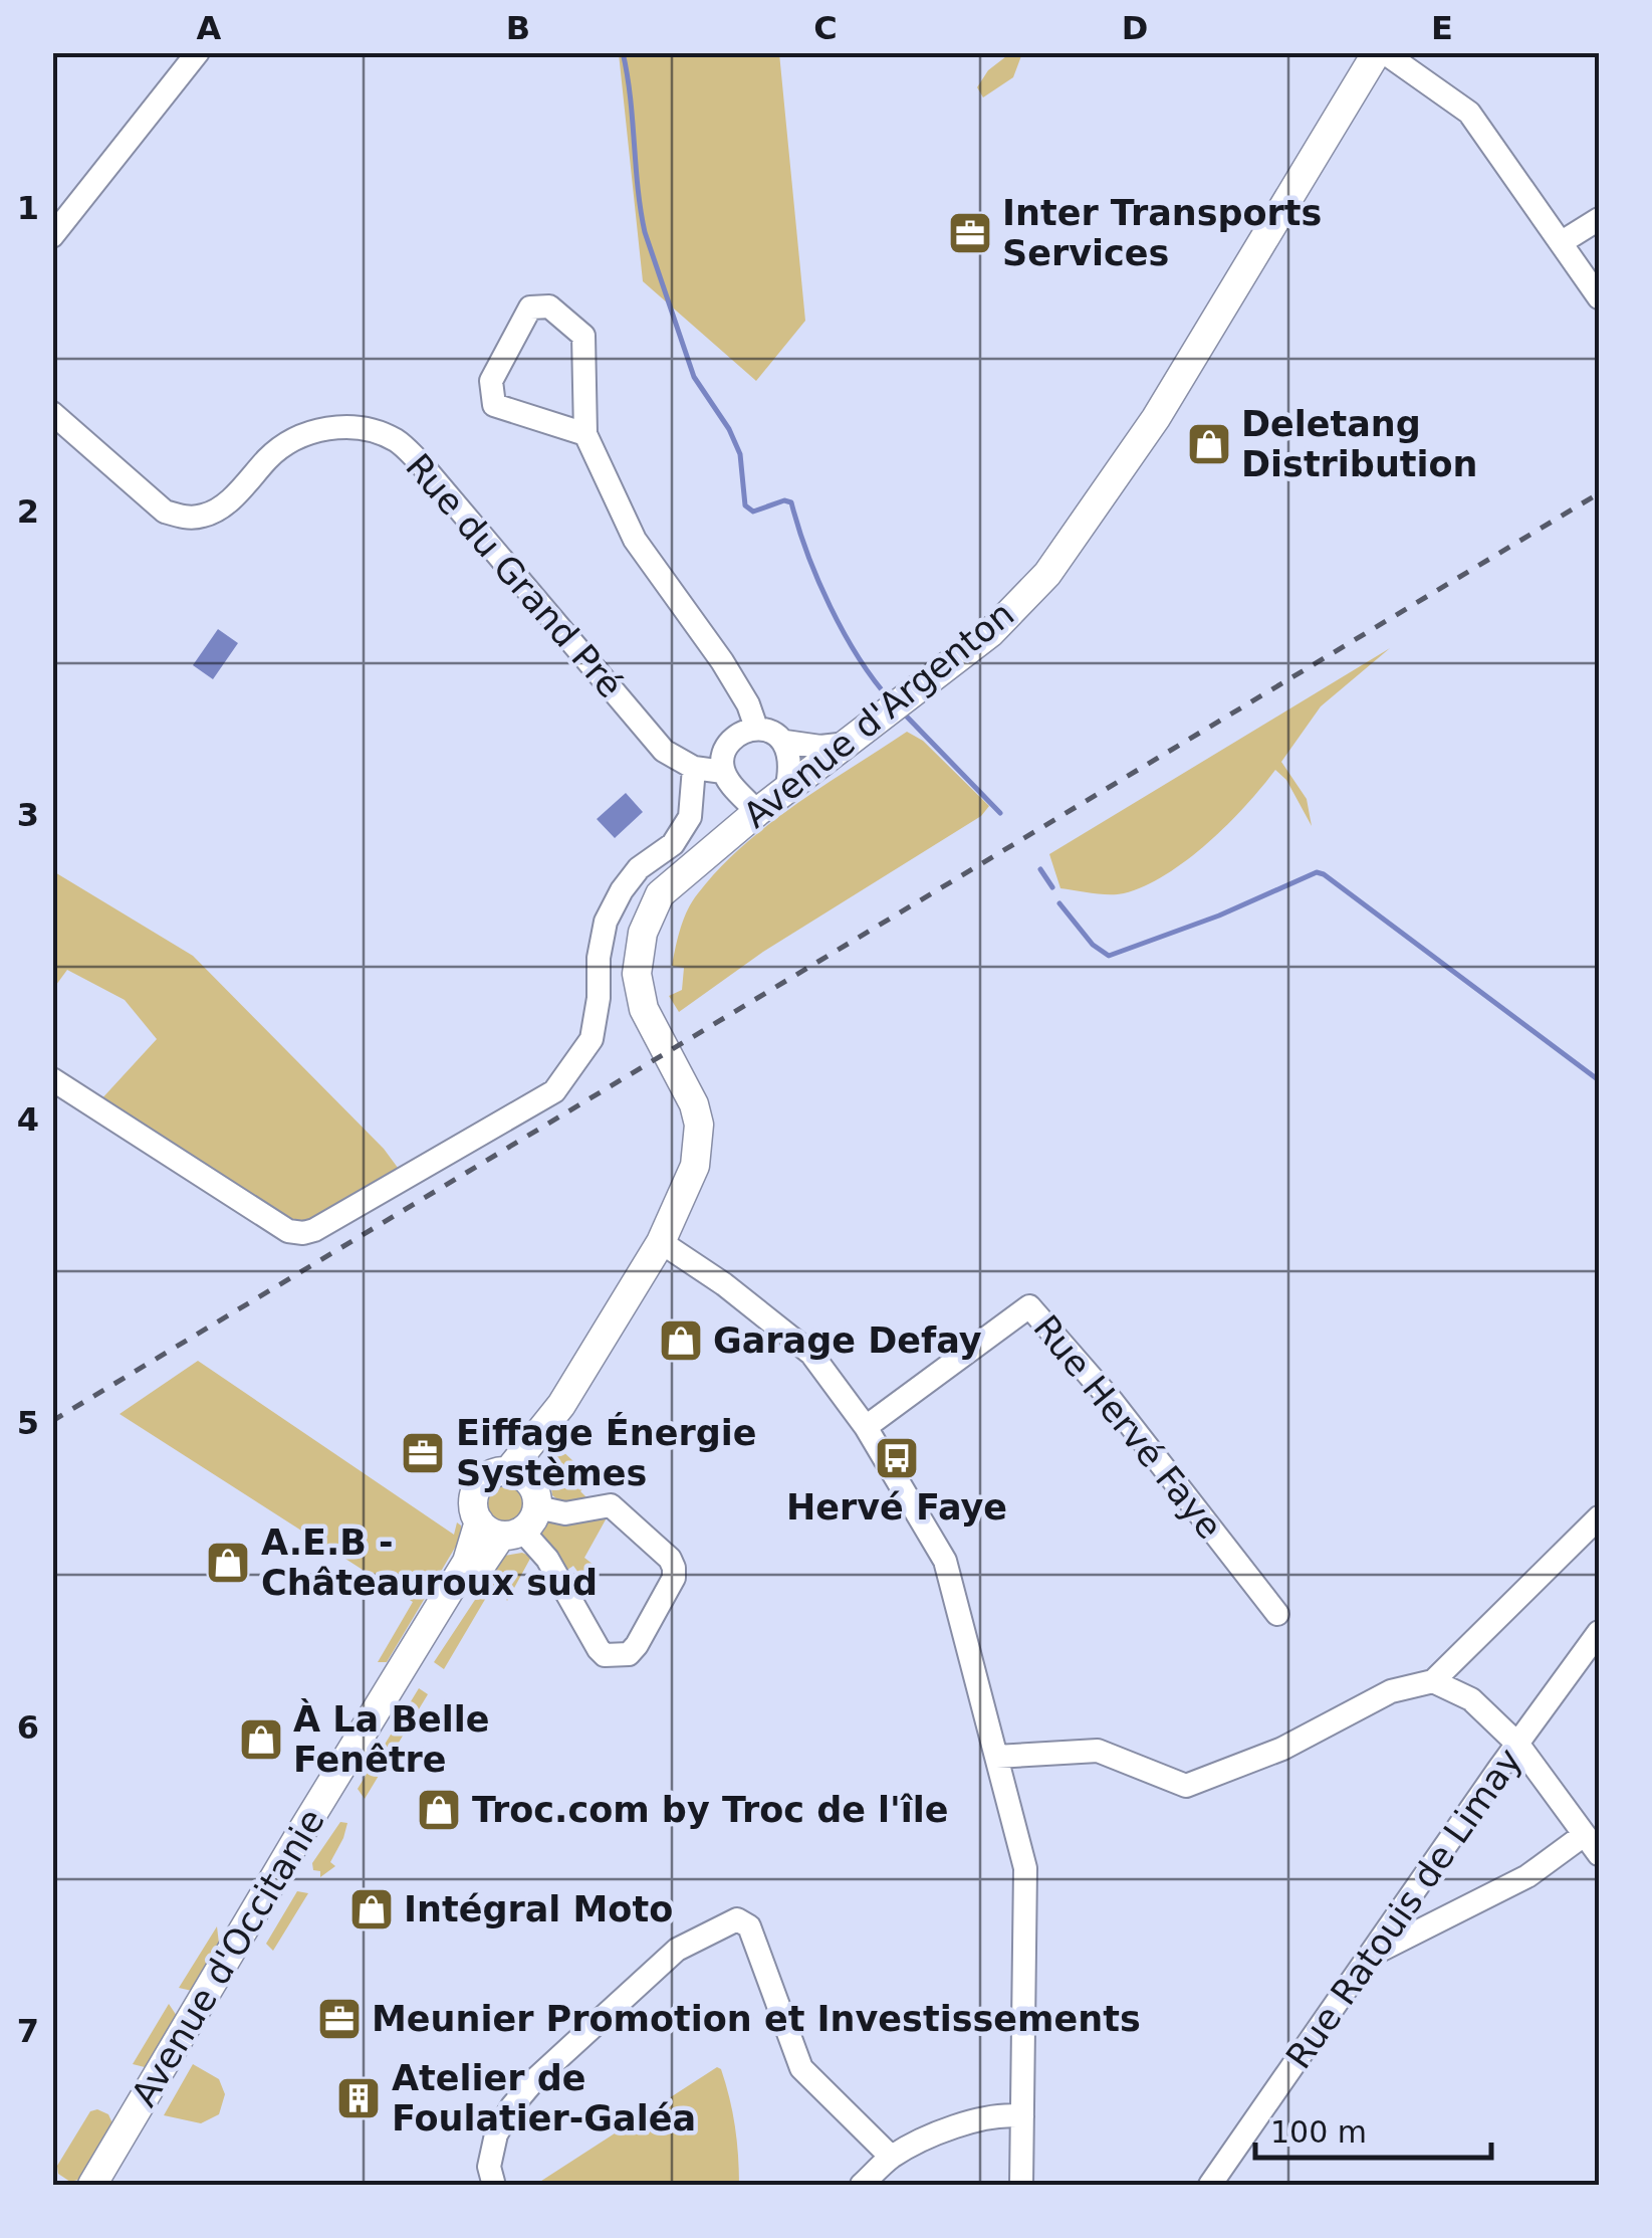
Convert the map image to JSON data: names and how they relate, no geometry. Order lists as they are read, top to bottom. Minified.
{"streets":{"main road":["Avenue d'Argenton","Avenue d'Occitanie"],"street":["Rue du Grand Pré","Rue Hervé Faye","Rue Ratouis de Limay"]},"crossings":[["Rue du Grand Pré","Avenue d'Argenton"],["Avenue d'Argenton","Avenue d'Occitanie"]],"places":{"office":["Inter Transports Services","Eiffage Énergie Systèmes","Meunier Promotion et Investissements"],"shop":["Deletang Distribution","Garage Defay","A.E.B - Châteauroux sud","À La Belle Fenêtre","Troc.com by Troc de l'île","Intégral Moto"],"bus stop":["Hervé Faye"],"building":["Atelier de Foulatier-Galéa"]},"scale_bar":"100 m","grid":{"columns":["A","B","C","D","E"],"rows":["1","2","3","4","5","6","7"]}}
